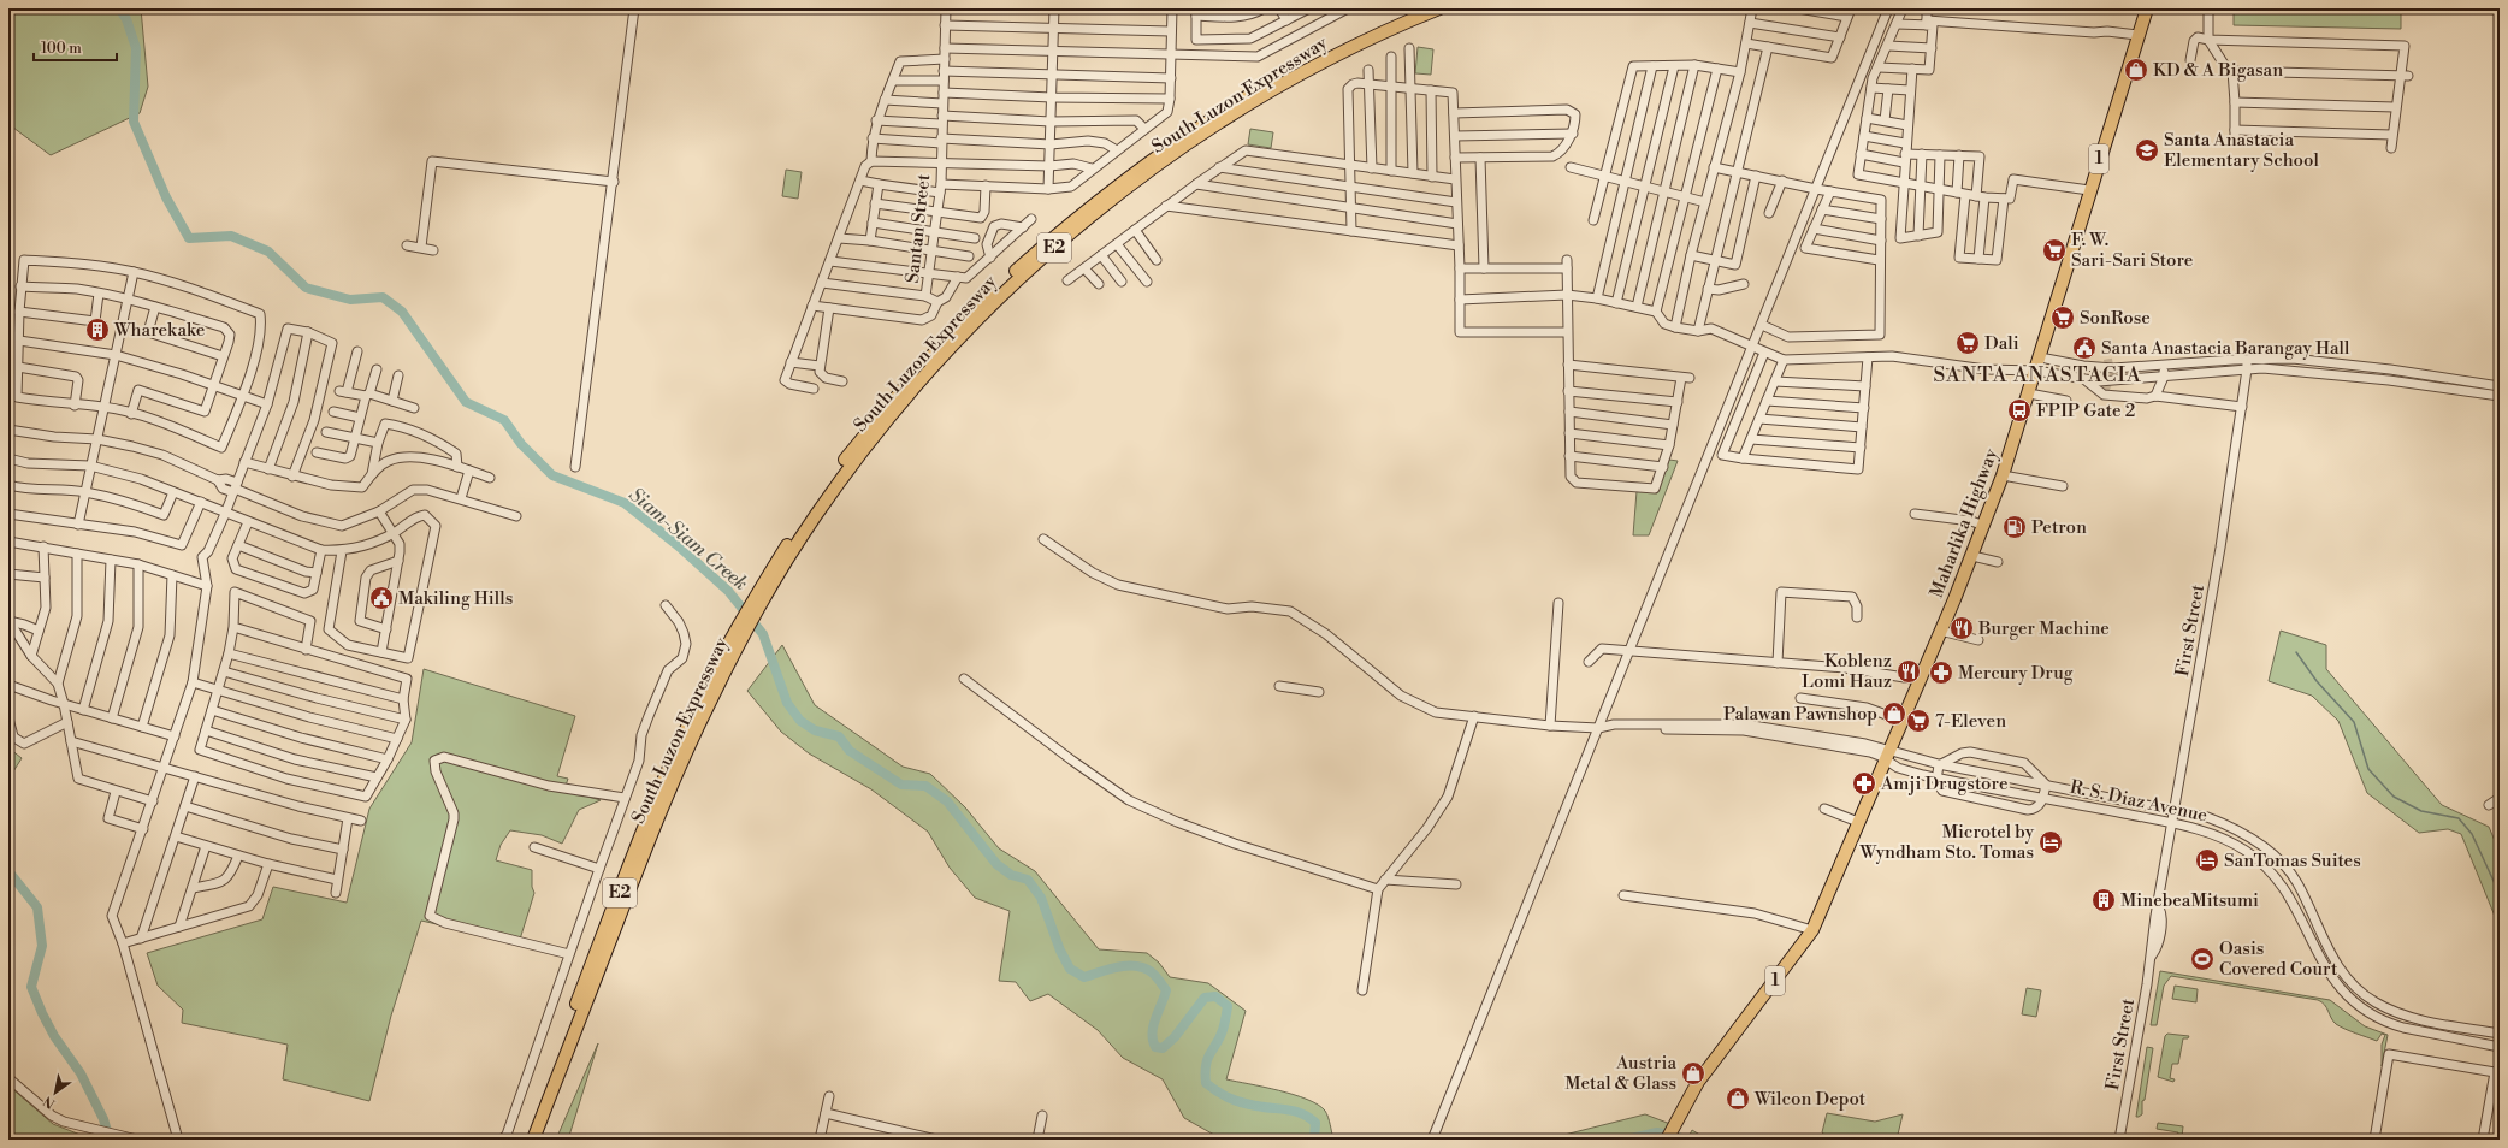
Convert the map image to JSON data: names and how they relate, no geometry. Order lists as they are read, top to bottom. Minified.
{"streets":{"highway":["South Luzon Expressway","1","E2","Maharlika Highway"],"street":["Santan Street","First Street","R. S. Diaz Avenue"]},"crossings":[["Maharlika Highway","R. S. Diaz Avenue"],["First Street","R. S. Diaz Avenue"]],"districts":["SANTA ANASTACIA"],"water":["Siam-Siam Creek"],"places":{"shop":["KD & A Bigasan","Palawan Pawnshop","Austria Metal & Glass","Wilcon Depot"],"school or university":["Santa Anastacia Elementary School"],"supermarket":["F. W. Sari-Sari Store","SonRose","Dali","7-Eleven"],"building":["Wharekake","MinebeaMitsumi"],"public building":["Santa Anastacia Barangay Hall","Makiling Hills"],"bus stop":["FPIP Gate 2"],"fuel station":["Petron"],"restaurant":["Burger Machine","Koblenz Lomi Hauz"],"pharmacy":["Mercury Drug","Amji Drugstore"],"hotel":["Microtel by Wyndham Sto. Tomas","SanTomas Suites"],"sports":["Oasis Covered Court"]},"scale_bar":"100 m","north":"bottom left"}
